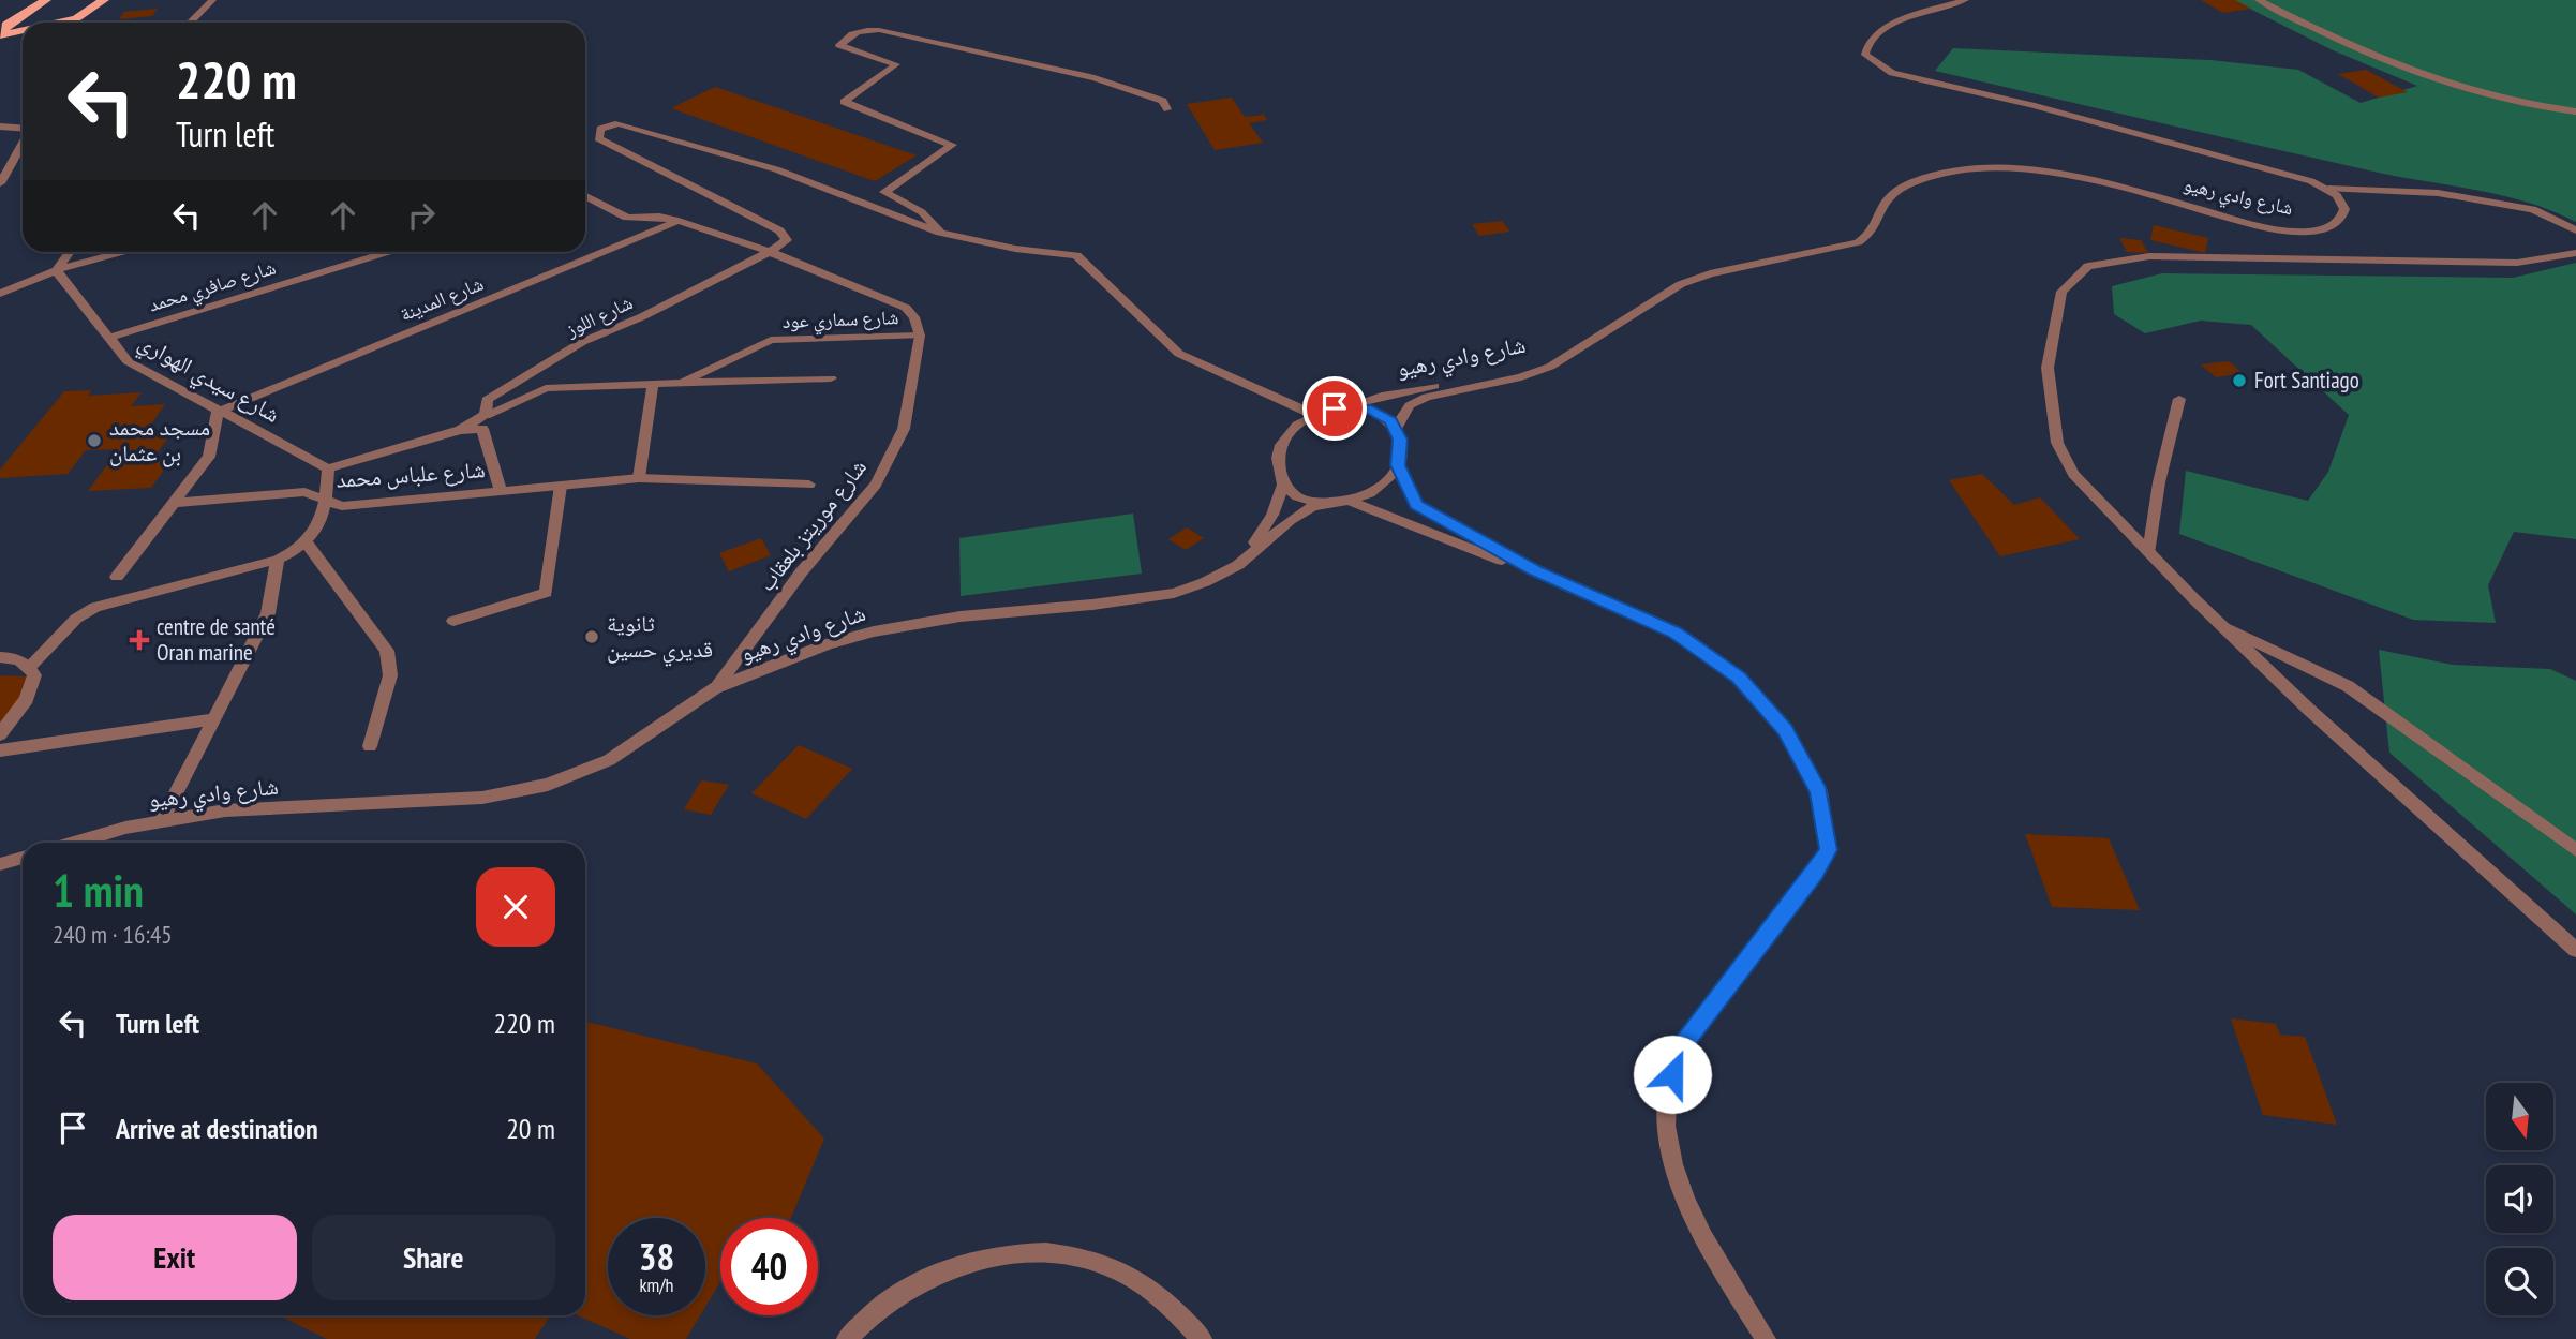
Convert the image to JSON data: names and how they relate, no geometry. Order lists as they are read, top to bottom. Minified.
{"streets":{"street":["شارع وادي رهيو","شارع صافري محمد","شارع المدينة","شارع اللوز","شارع سماري عود","شارع سيدي الهواري","شارع علباس محمد","شارع موريتز بلعقاب"]},"crossings":[["شارع وادي رهيو","شارع موريتز بلعقاب"],["شارع صافري محمد","شارع سيدي الهواري"],["شارع المدينة","شارع سيدي الهواري"],["شارع اللوز","شارع سماري عود"],["شارع اللوز","شارع سيدي الهواري"],["شارع سماري عود","شارع موريتز بلعقاب"]],"places":{"other":["Fort Santiago","مسجد محمد بن عثمان","ثانوية قديري حسين"],"health":["centre de santé Oran marine"]},"north":"bottom","page":{"turn":["220 m","Turn left"],"heading":["1 min","240 m · 16:45"],"list":[{"name":"Turn left","value":"220 m"},{"name":"Arrive at destination","value":"20 m"}],"buttons":["Exit","Share"],"speed":"38 km/h","limit":"40"}}
